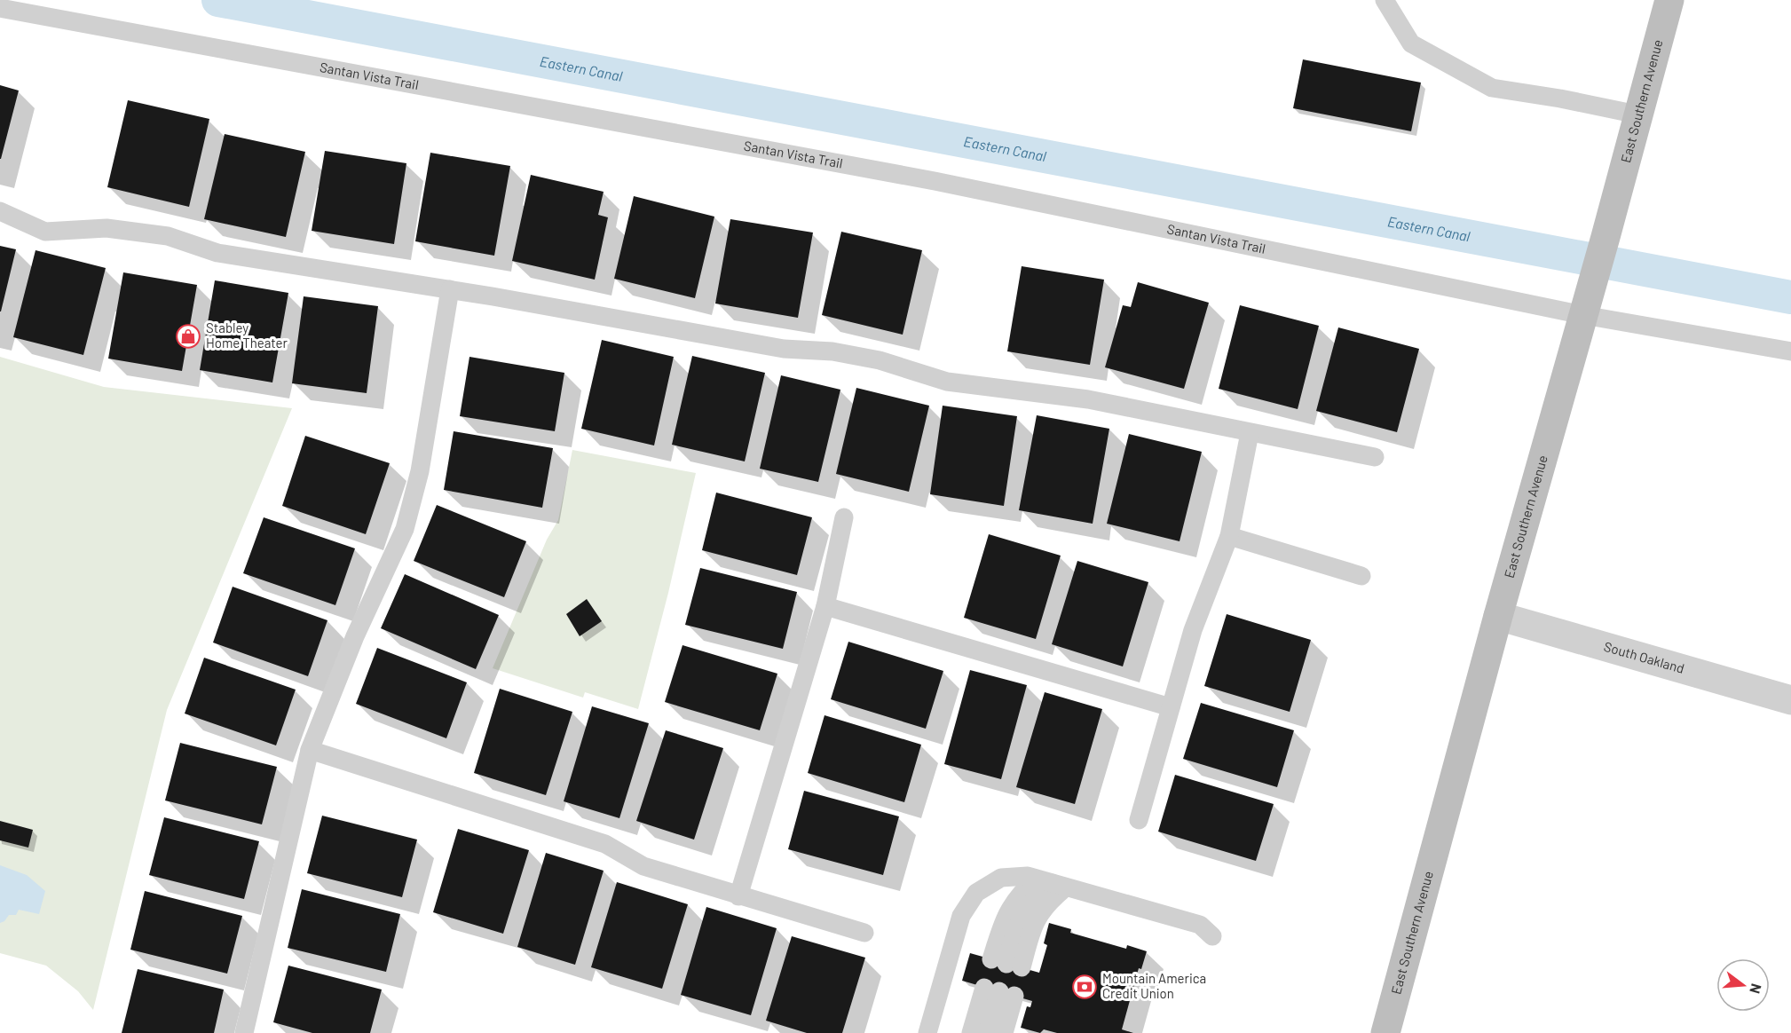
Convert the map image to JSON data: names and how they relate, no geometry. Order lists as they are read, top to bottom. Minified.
{"streets":{"main road":["East Southern Avenue"],"street":["South Oakland"],"lane":["Santan Vista Trail"]},"crossings":[["Santan Vista Trail","East Southern Avenue"],["East Southern Avenue","South Oakland"]],"water":["Eastern Canal"],"places":{"shop":["Stabley Home Theater"],"bank":["Mountain America Credit Union"]},"north":"right"}
